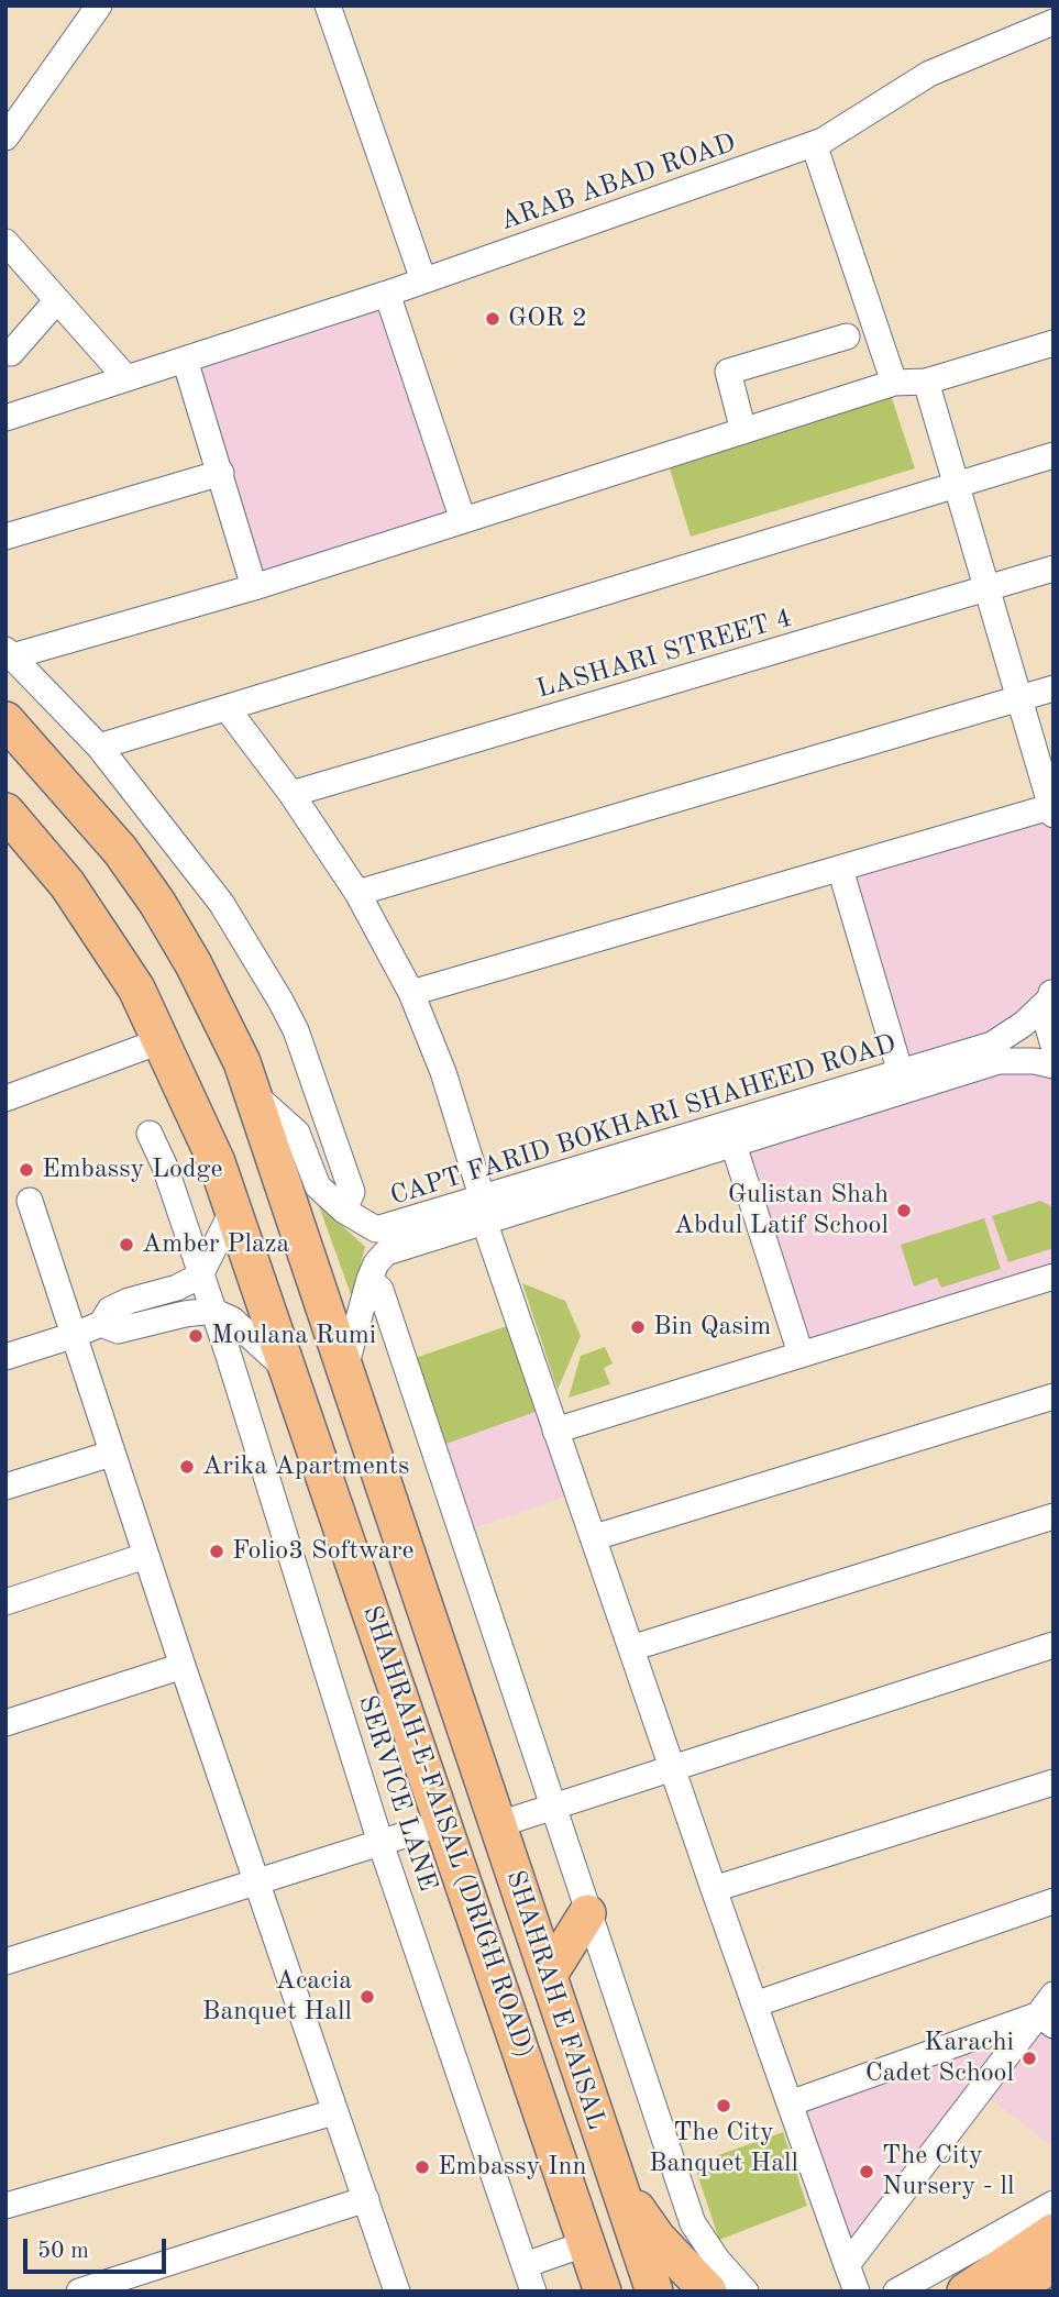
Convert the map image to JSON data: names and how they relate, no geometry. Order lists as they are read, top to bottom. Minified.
{"streets":{"highway":["SHAHRAH-E-FAISAL (DRIGH ROAD)","SHAHRAH E FAISAL"],"street":["ARAB ABAD ROAD","LASHARI STREET 4","CAPT FARID BOKHARI SHAHEED ROAD","SERVICE LANE"]},"crossings":[["CAPT FARID BOKHARI SHAHEED ROAD","SHAHRAH-E-FAISAL (DRIGH ROAD)"],["SHAHRAH-E-FAISAL (DRIGH ROAD)","SHAHRAH E FAISAL"]],"places":["GOR 2","Embassy Lodge","Gulistan Shah Abdul Latif School","Amber Plaza","Bin Qasim","Moulana Rumi","Arika Apartments","Folio3 Software","Acacia Banquet Hall","Karachi Cadet School","The City Banquet Hall","Embassy Inn","The City Nursery - ll"],"scale_bar":"50 m"}
